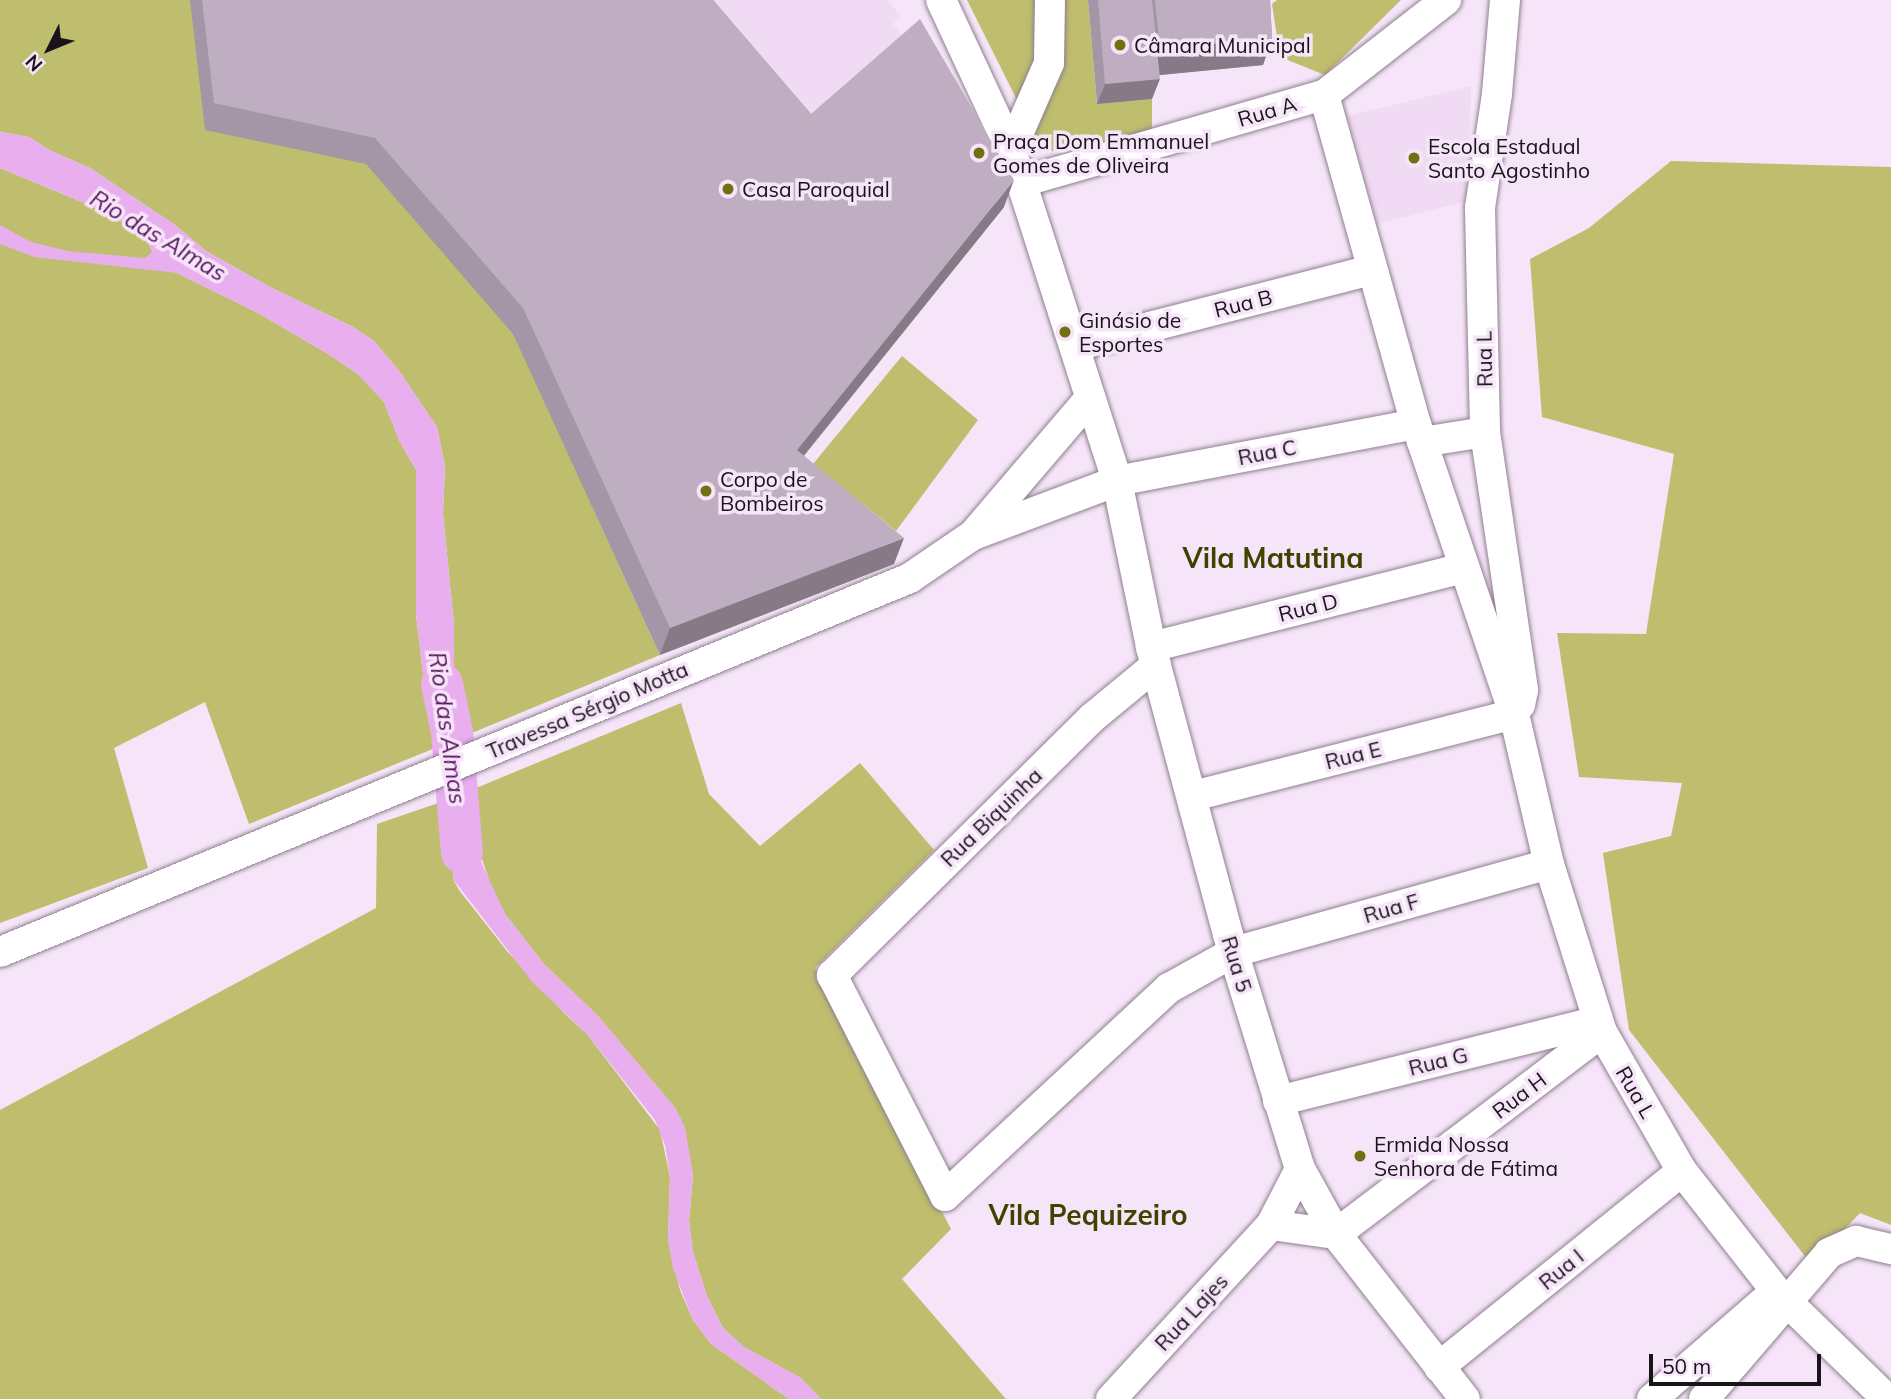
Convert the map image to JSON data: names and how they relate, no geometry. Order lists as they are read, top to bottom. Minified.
{"streets":{"street":["Rua A","Rua B","Rua L","Rua C","Rua D","Travessa Sérgio Motta","Rua E","Rua Biquinha","Rua F","Rua 5","Rua G","Rua H","Rua I","Rua Lajes"]},"crossings":[["Rua A","Rua L"],["Rua A","Rua 5"],["Rua B","Rua L"],["Rua B","Rua 5"],["Rua L","Rua C"],["Rua L","Rua D"],["Rua L","Rua E"],["Rua L","Rua F"],["Rua L","Rua G"],["Rua L","Rua H"],["Rua L","Rua I"],["Rua C","Travessa Sérgio Motta"],["Rua C","Rua 5"],["Rua D","Rua Biquinha"],["Rua D","Rua 5"],["Rua E","Rua 5"],["Rua Biquinha","Rua F"],["Rua Biquinha","Rua 5"],["Rua F","Rua 5"],["Rua 5","Rua G"],["Rua 5","Rua H"],["Rua 5","Rua I"],["Rua 5","Rua Lajes"],["Rua G","Rua H"]],"districts":["Vila Matutina","Vila Pequizeiro"],"water":["Rio das Almas"],"places":["Câmara Municipal","Praça Dom Emmanuel Gomes de Oliveira","Escola Estadual Santo Agostinho","Casa Paroquial","Ginásio de Esportes","Corpo de Bombeiros","Ermida Nossa Senhora de Fátima"],"scale_bar":"50 m","north":"bottom left"}
